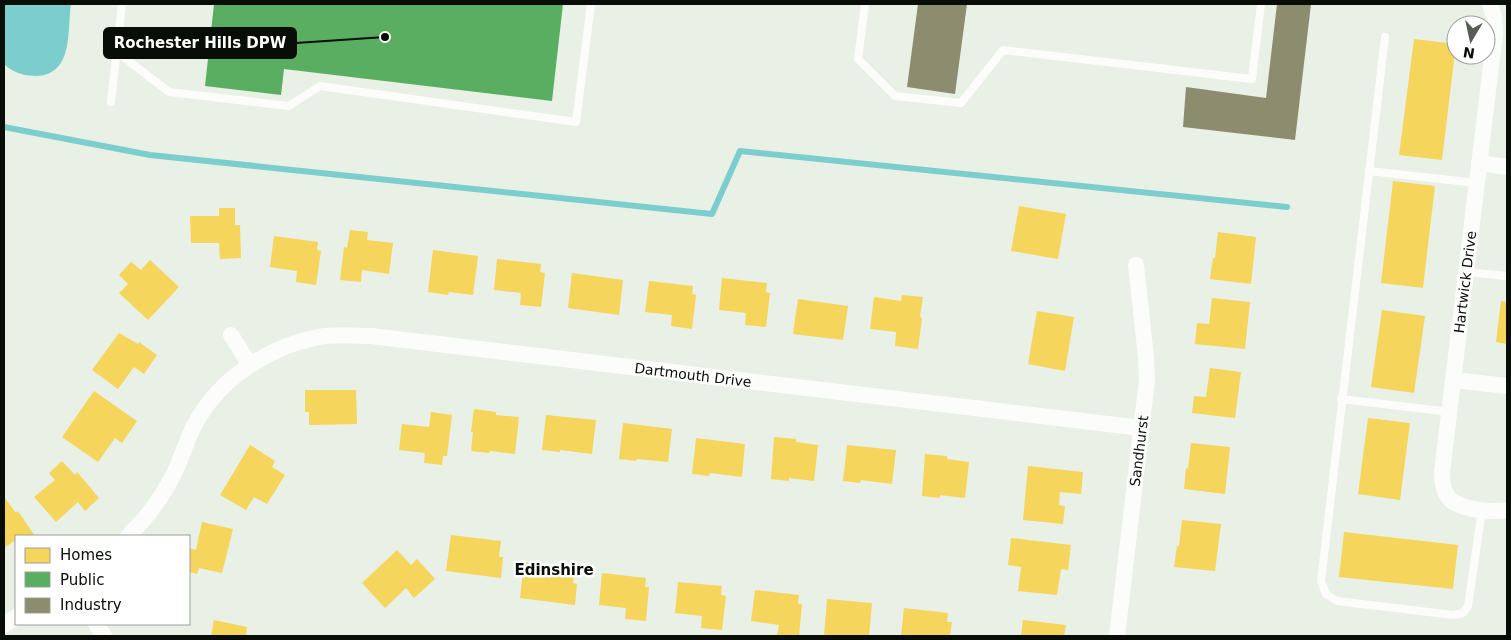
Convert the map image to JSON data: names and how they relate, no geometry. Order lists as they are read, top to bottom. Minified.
{"streets":{"street":["Hartwick Drive","Dartmouth Drive","Sandhurst"]},"crossings":[["Dartmouth Drive","Sandhurst"]],"districts":["Edinshire"],"places":["Rochester Hills DPW"],"legend":["Homes","Public","Industry"],"north":"bottom"}
